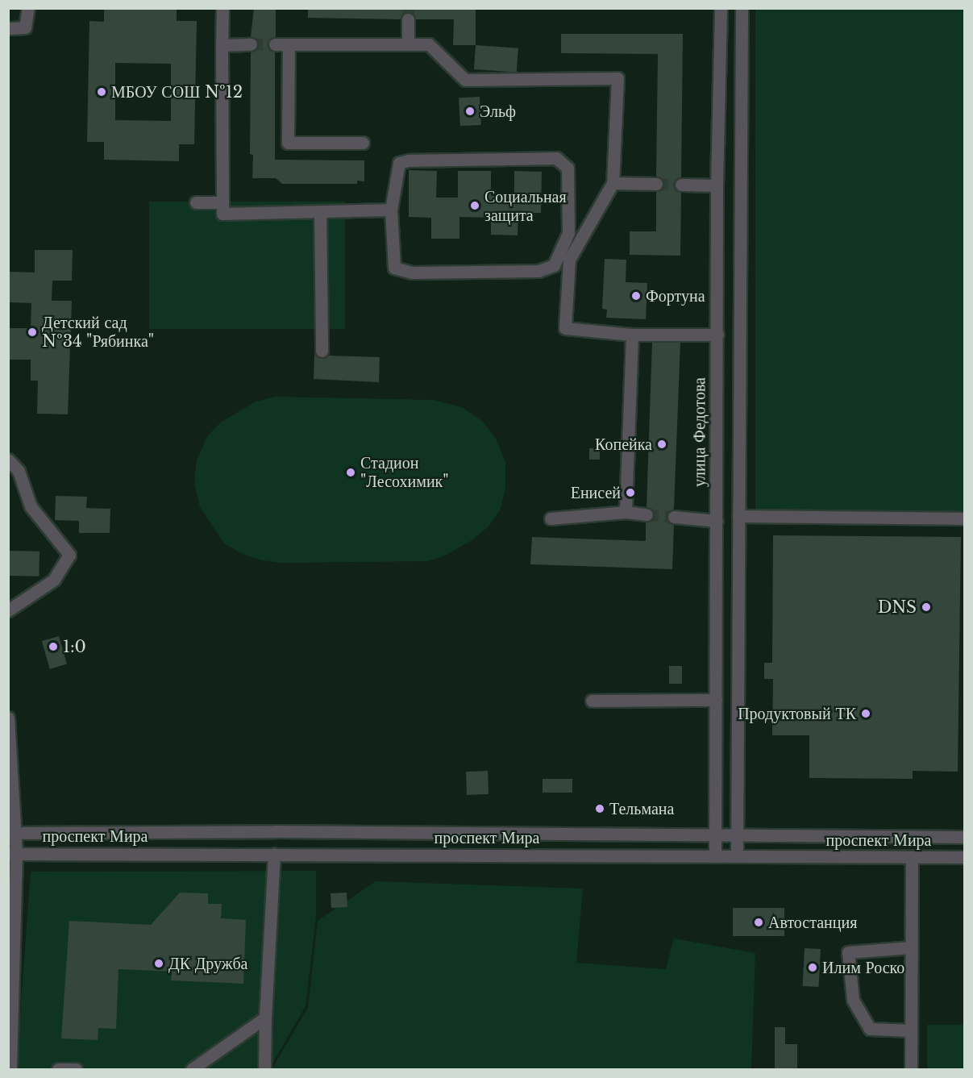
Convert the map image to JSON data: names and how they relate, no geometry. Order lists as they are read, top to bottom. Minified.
{"streets":{"street":["улица Федотова","проспект Мира"]},"crossings":[["улица Федотова","проспект Мира"]],"places":["МБОУ СОШ №12","Эльф","Социальная защита","Фортуна","Детский сад №34 \"Рябинка\"","Копейка","Стадион \"Лесохимик\"","Енисей","DNS","1:0","Продуктовый ТК","Тельмана","Автостанция","ДК Дружба","Илим Роско"]}
